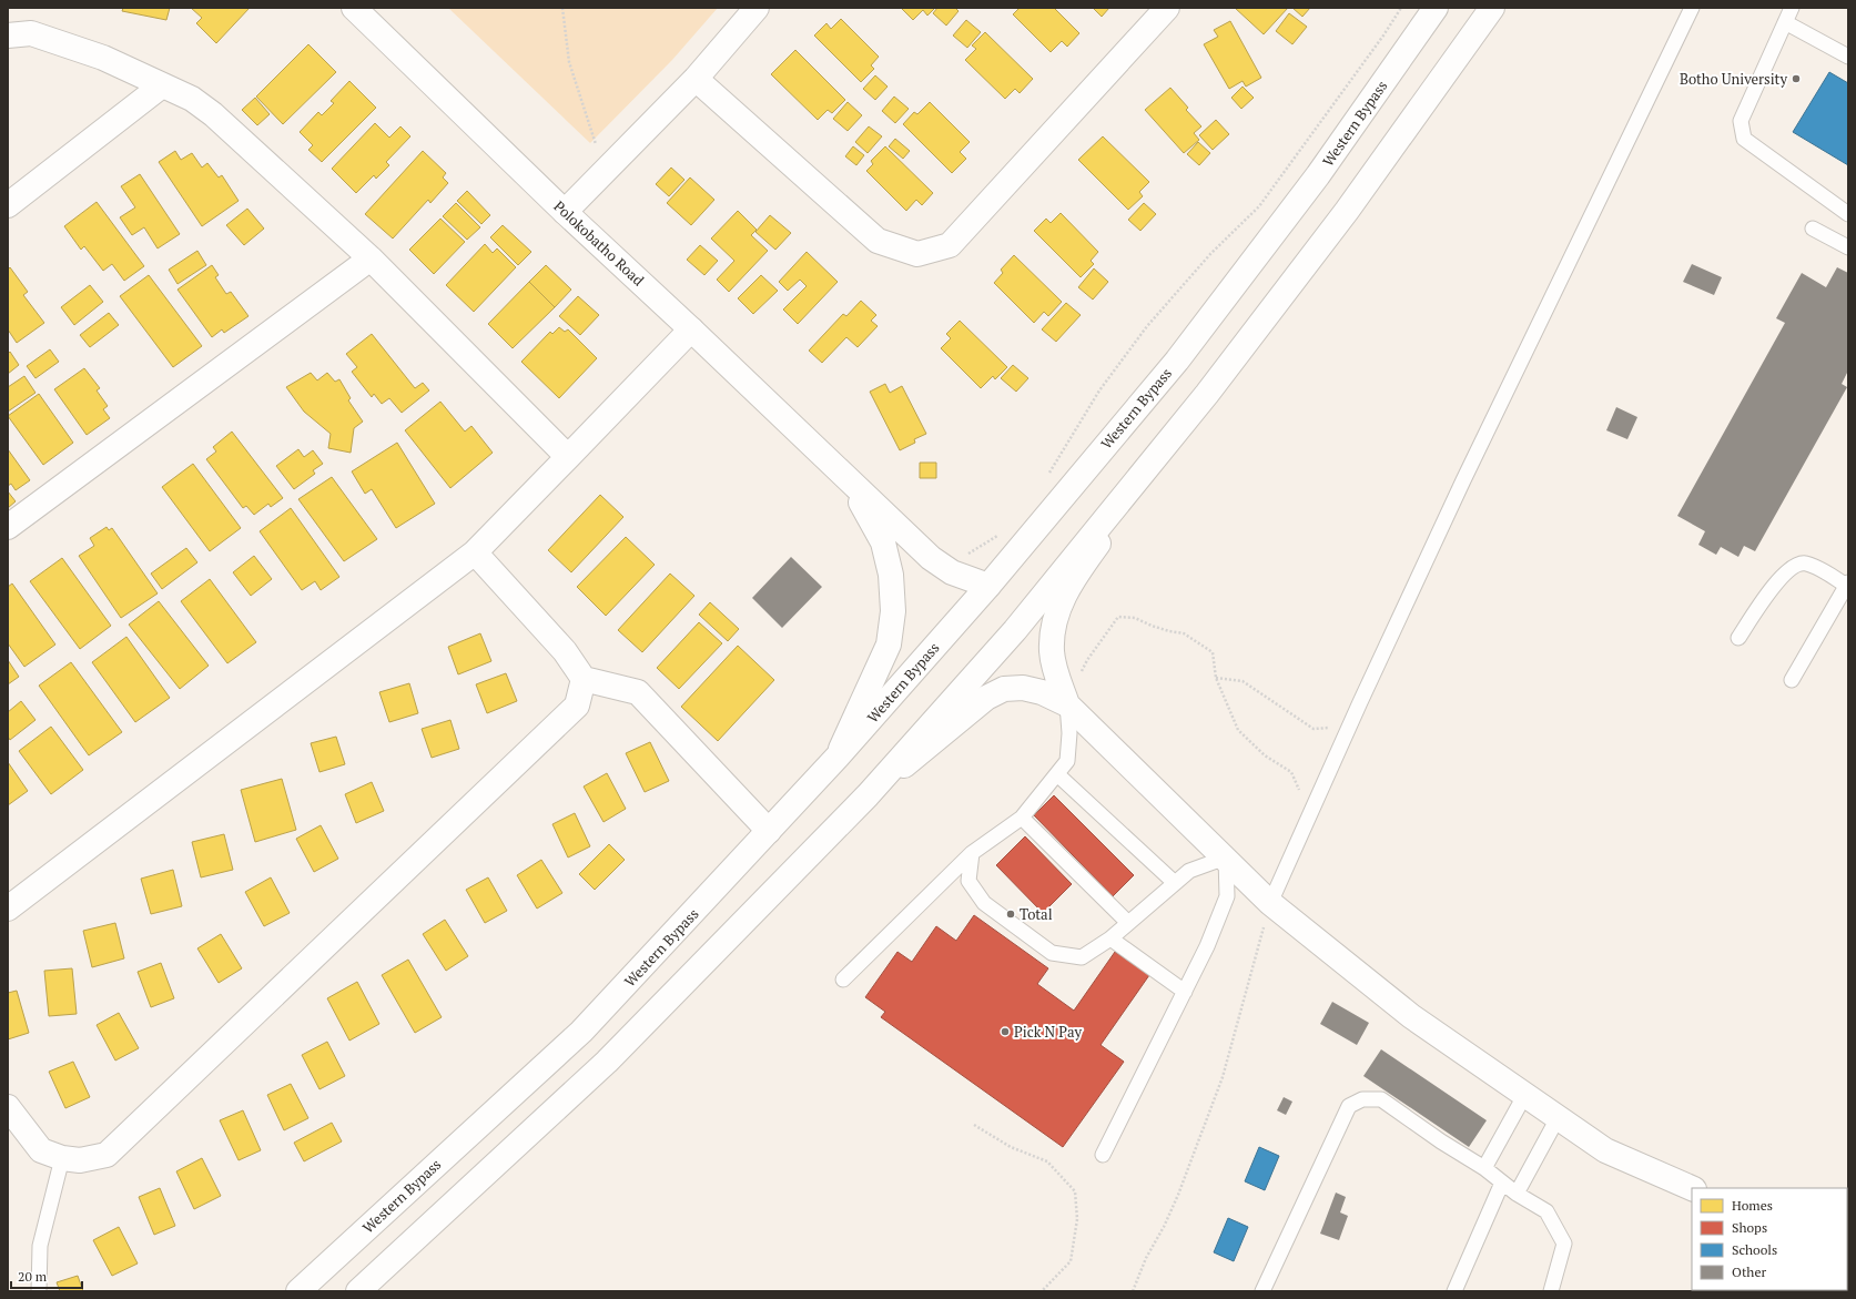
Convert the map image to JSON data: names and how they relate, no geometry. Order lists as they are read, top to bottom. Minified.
{"streets":{"main road":["Western Bypass","Polokobatho Road"]},"crossings":[["Western Bypass","Polokobatho Road"]],"places":["Botho University","Total","Pick N Pay"],"legend":["Homes","Shops","Schools","Other"],"scale_bar":"20 m"}
